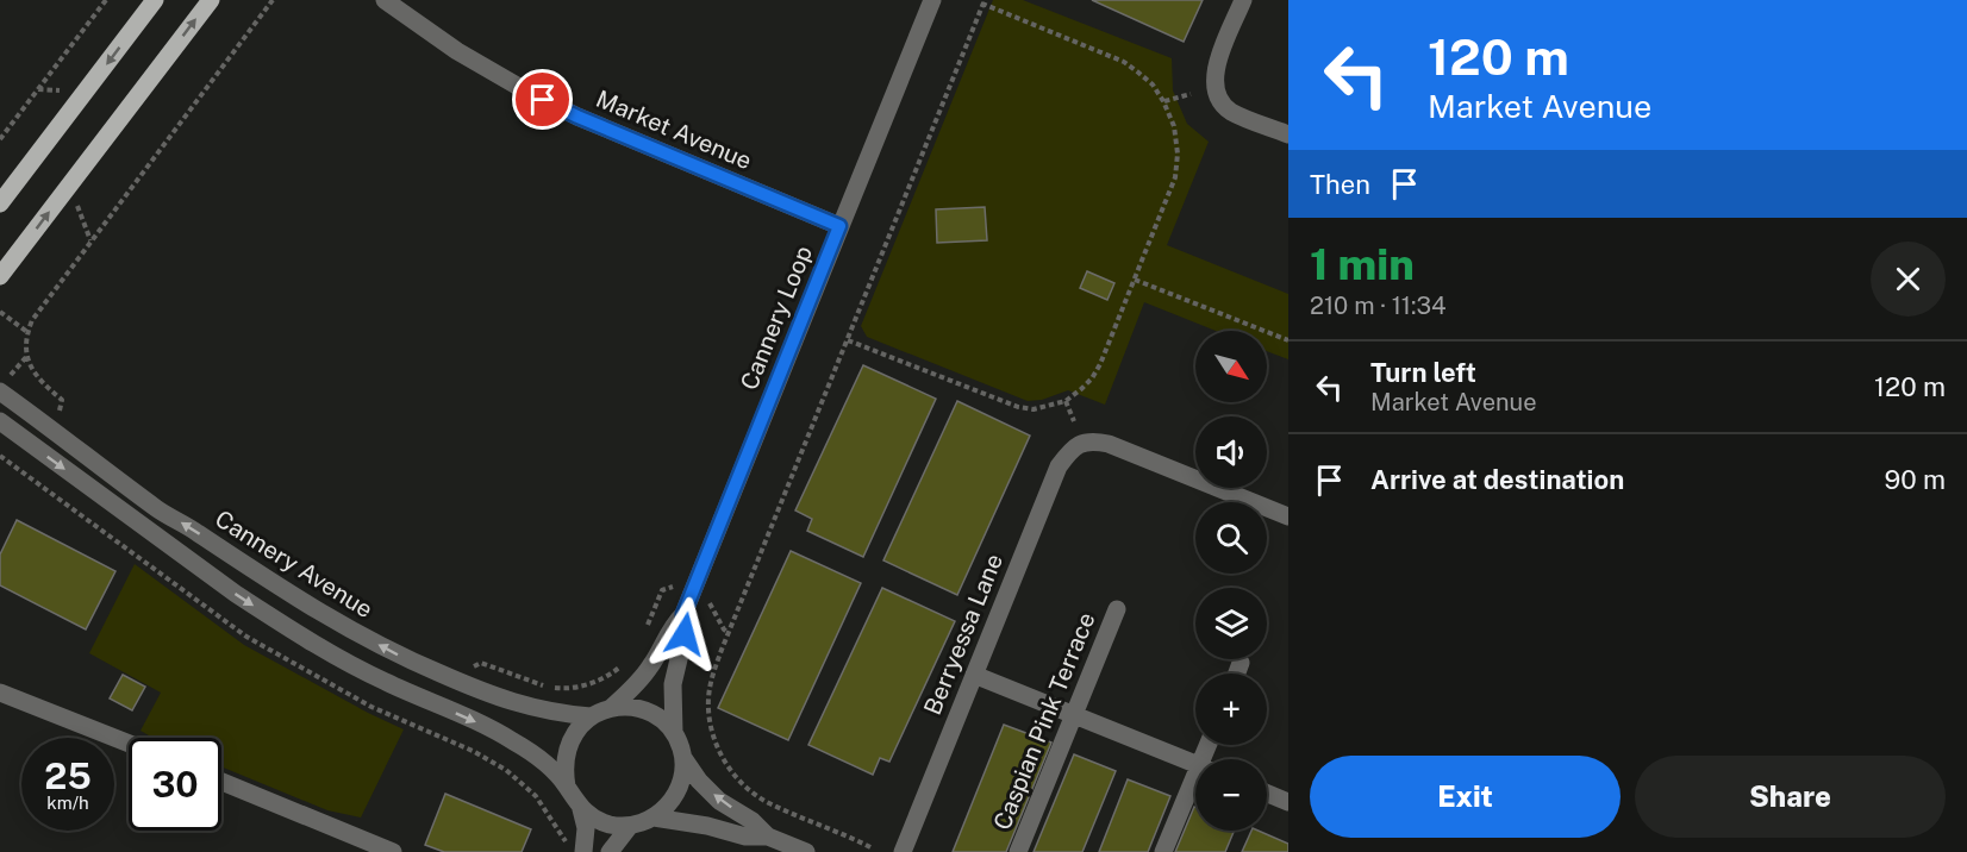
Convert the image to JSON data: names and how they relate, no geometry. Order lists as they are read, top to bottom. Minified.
{"streets":{"street":["Market Avenue","Cannery Loop","Cannery Avenue","Berryessa Lane","Caspian Pink Terrace"]},"crossings":[["Market Avenue","Cannery Loop"]],"north":"bottom right","page":{"turn":["120 m","Market Avenue"],"then":"Then","heading":["1 min","210 m · 11:34"],"map_buttons":["+","−"],"list":[{"name":"Turn left","note":"Market Avenue","value":"120 m"},{"name":"Arrive at destination","value":"90 m"}],"speed":"25 km/h","limit":"30","buttons":["Exit","Share"]}}
